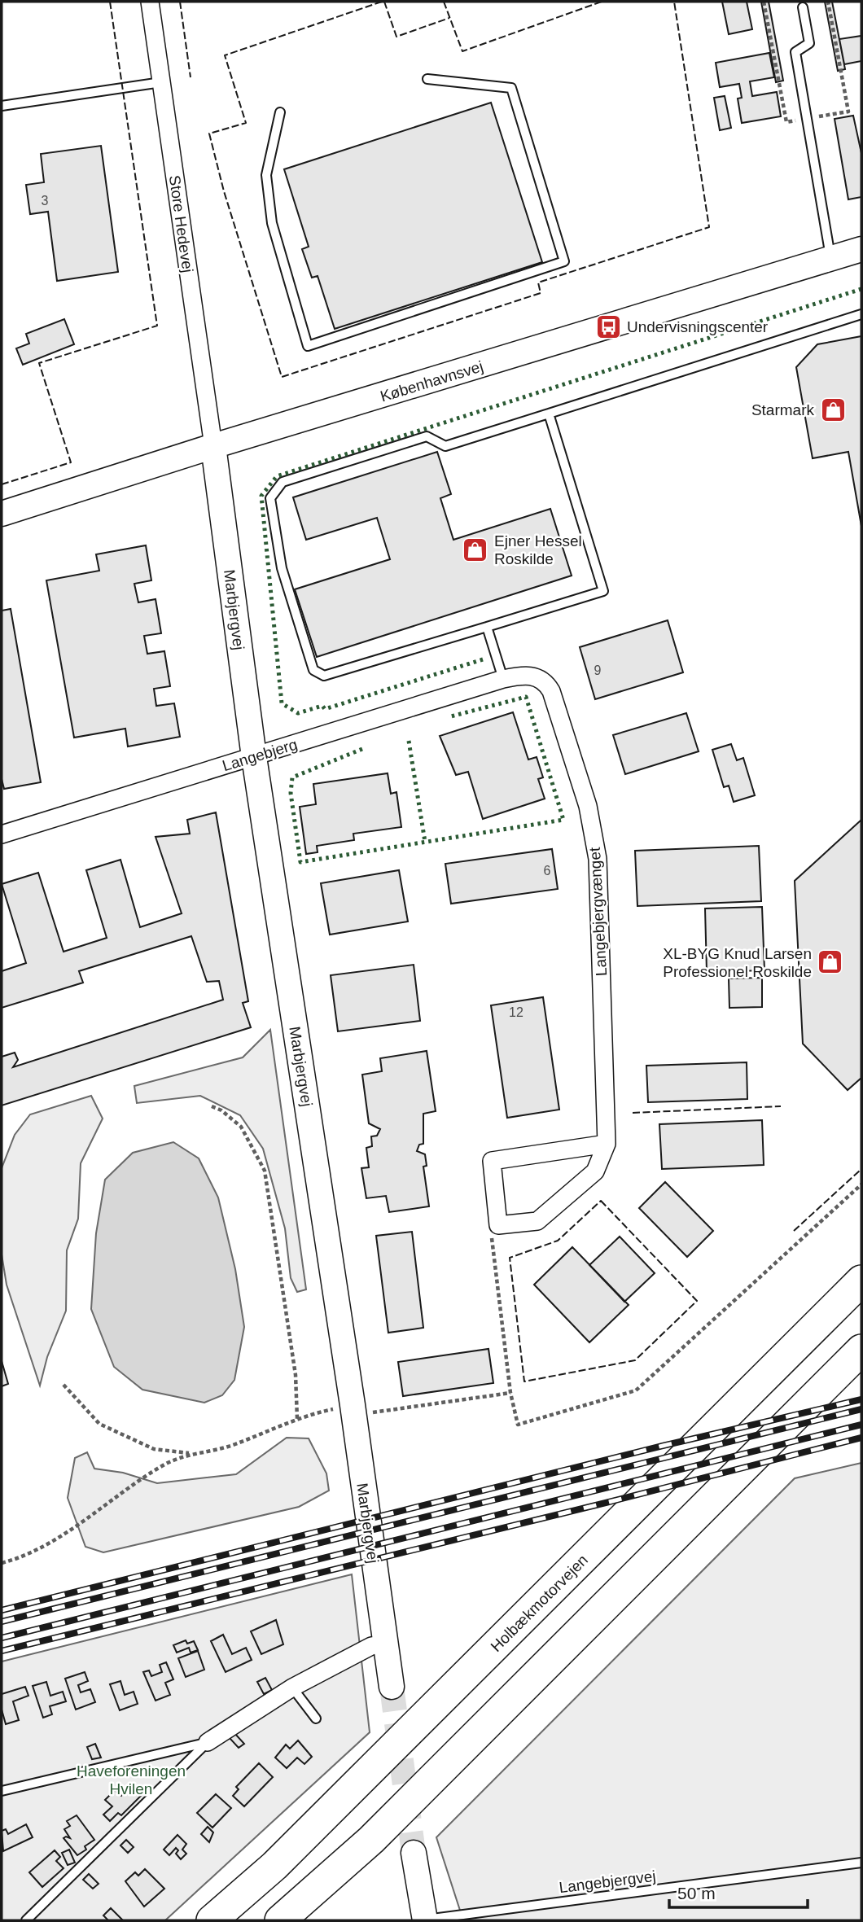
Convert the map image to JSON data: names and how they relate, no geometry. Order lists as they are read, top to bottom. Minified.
{"streets":{"highway":["Holbækmotorvejen"],"street":["Store Hedevej","Københavnsvej","Marbjergvej","Langebjerg","Langebjergvænget"],"lane":["Langebjergvej"]},"crossings":[["Store Hedevej","Københavnsvej"],["Store Hedevej","Marbjergvej"],["Københavnsvej","Marbjergvej"],["Marbjergvej","Langebjerg"],["Langebjerg","Langebjergvænget"]],"parks":["Haveforeningen Hvilen"],"places":{"bus stop":["Undervisningscenter"],"shop":["Starmark","Ejner Hessel Roskilde","XL-BYG Knud Larsen Professionel Roskilde"]},"house_numbers":["3","9","6","12"],"scale_bar":"50 m"}
